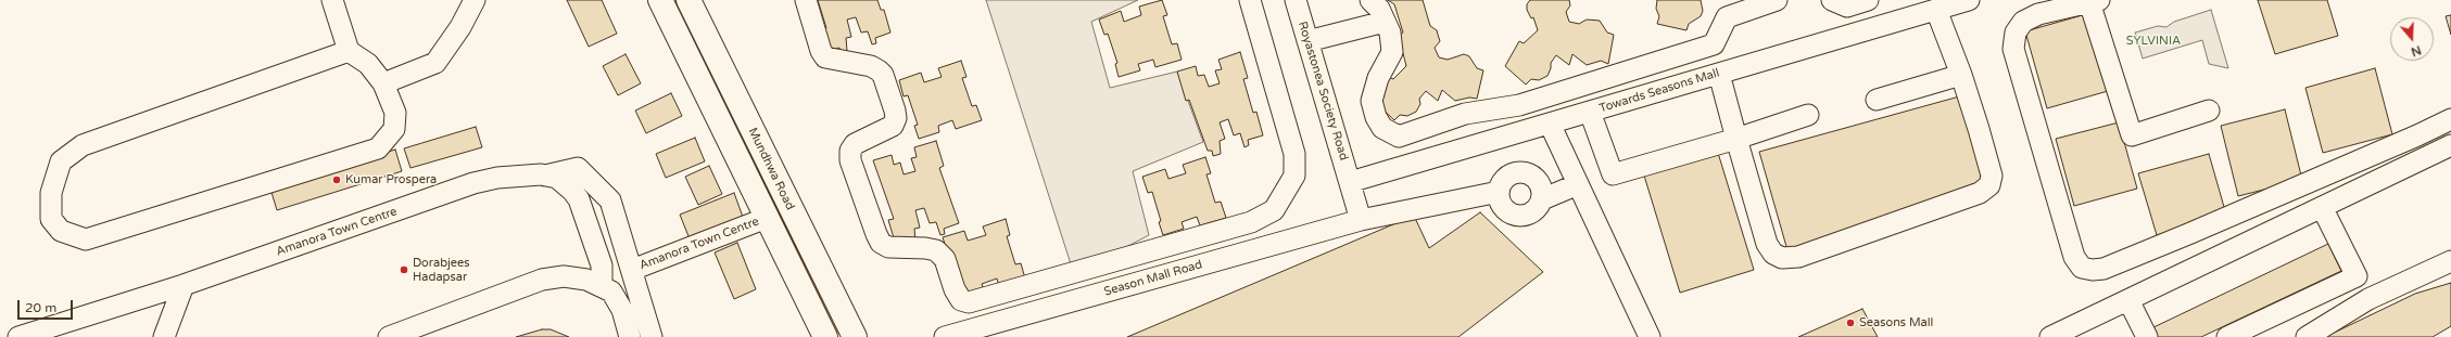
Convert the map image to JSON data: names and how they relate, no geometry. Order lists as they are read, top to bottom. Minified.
{"streets":{"highway":["Mundhwa Road"],"street":["Royastonea Society Road","Towards Seasons Mall","Amanora Town Centre","Season Mall Road"]},"crossings":[["Royastonea Society Road","Towards Seasons Mall"],["Royastonea Society Road","Season Mall Road"]],"parks":["SYLVINIA"],"places":["Kumar Prospera","Dorabjees Hadapsar","Seasons Mall"],"scale_bar":"20 m","north":"bottom"}
